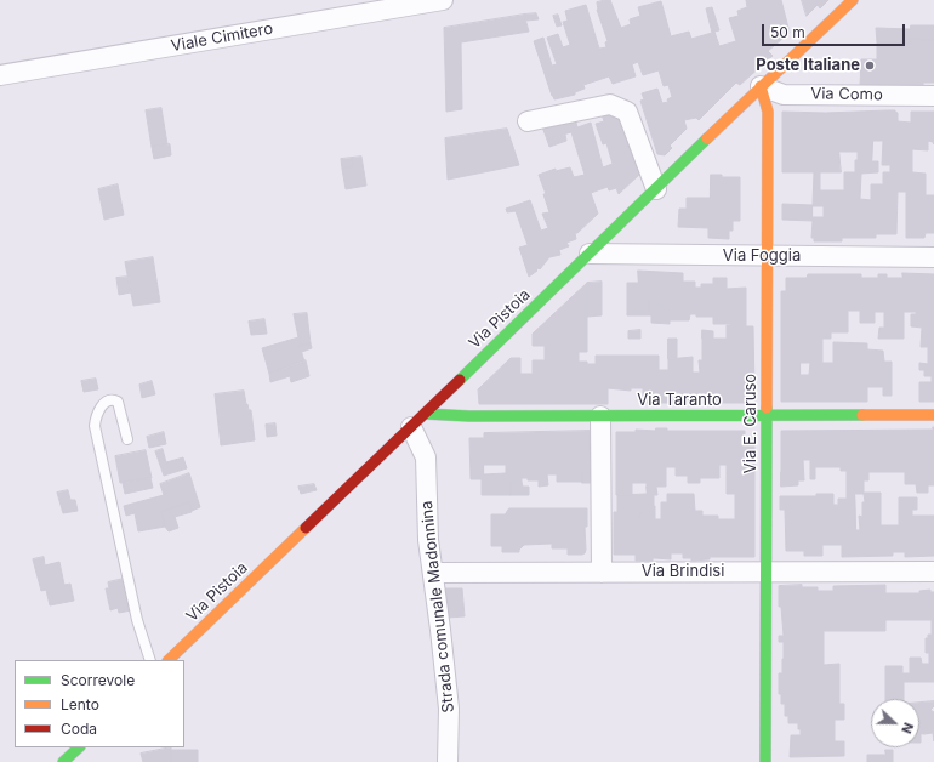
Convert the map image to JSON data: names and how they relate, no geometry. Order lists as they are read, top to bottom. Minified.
{"streets":{"street":["Viale Cimitero","Via Como","Via Foggia","Via Pistoia","Via Taranto","Via E. Caruso","Via Brindisi","Strada comunale Madonnina"]},"crossings":[["Via Como","Via Pistoia"],["Via Como","Via E. Caruso"],["Via Foggia","Via Pistoia"],["Via Foggia","Via E. Caruso"],["Via Pistoia","Via Taranto"],["Via Pistoia","Via E. Caruso"],["Via Pistoia","Strada comunale Madonnina"],["Via Taranto","Via E. Caruso"],["Via Taranto","Strada comunale Madonnina"],["Via E. Caruso","Via Brindisi"],["Via Brindisi","Strada comunale Madonnina"]],"places":["Poste Italiane"],"legend":["Scorrevole","Lento","Coda"],"scale_bar":"50 m","north":"right"}
